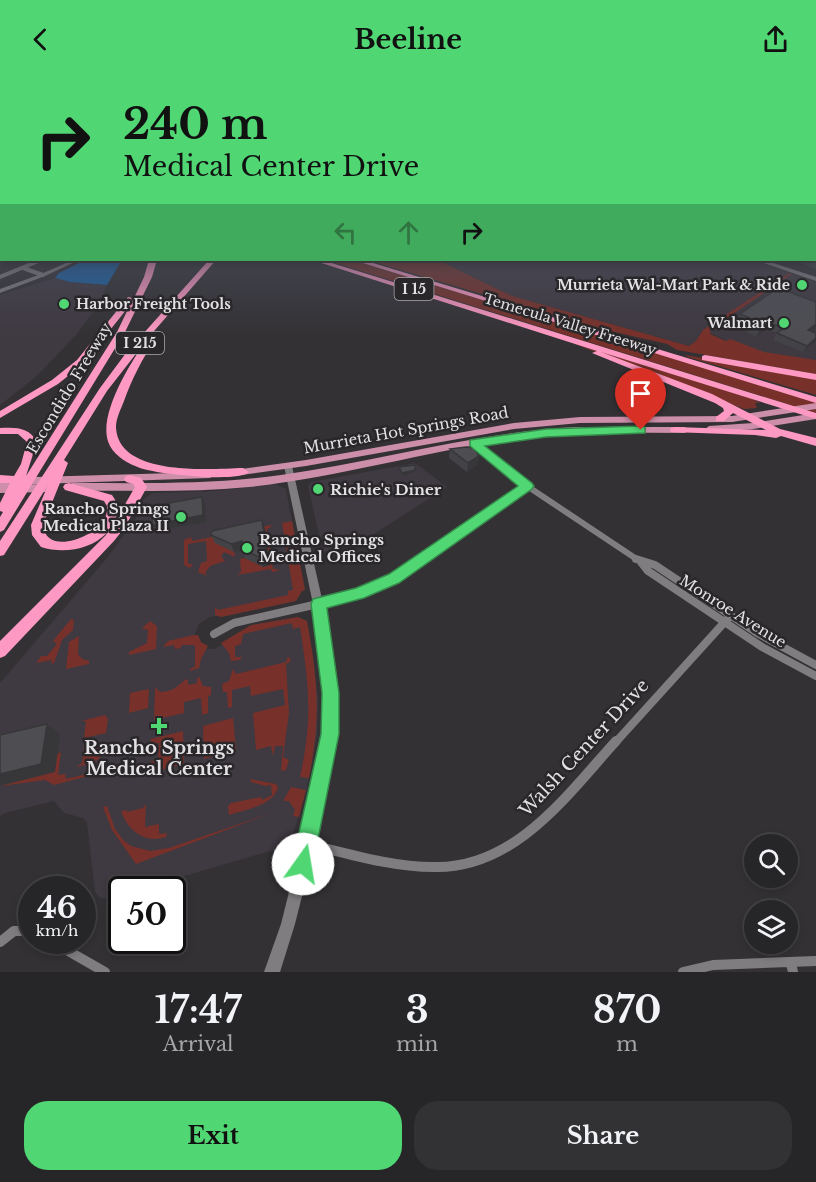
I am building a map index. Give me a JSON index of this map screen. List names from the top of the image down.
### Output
{
  "streets": {
    "highway": [
      "I 15",
      "Temecula Valley Freeway",
      "I 215",
      "Escondido Freeway"
    ],
    "main road": ["Murrieta Hot Springs Road", "Monroe Avenue"],
    "street": ["Walsh Center Drive"]
  },
  "crossings": [
    ["Temecula Valley Freeway", "Murrieta Hot Springs Road"],
    ["Murrieta Hot Springs Road", "Monroe Avenue"],
    ["Monroe Avenue", "Walsh Center Drive"]
  ],
  "places": {
    "other": [
      "Murrieta Wal-Mart Park & Ride",
      "Harbor Freight Tools",
      "Walmart",
      "Richie's Diner",
      "Rancho Springs Medical Plaza II",
      "Rancho Springs Medical Offices"
    ],
    "health": ["Rancho Springs Medical Center"]
  },
  "page": {
    "header": "Beeline",
    "turn": ["240 m", "Medical Center Drive"],
    "speed": "46 km/h",
    "limit": "50",
    "eta": [
      "17:47",
      "Arrival",
      "3",
      "min",
      "870",
      "m"
    ],
    "buttons": ["Exit", "Share"]
  }
}
